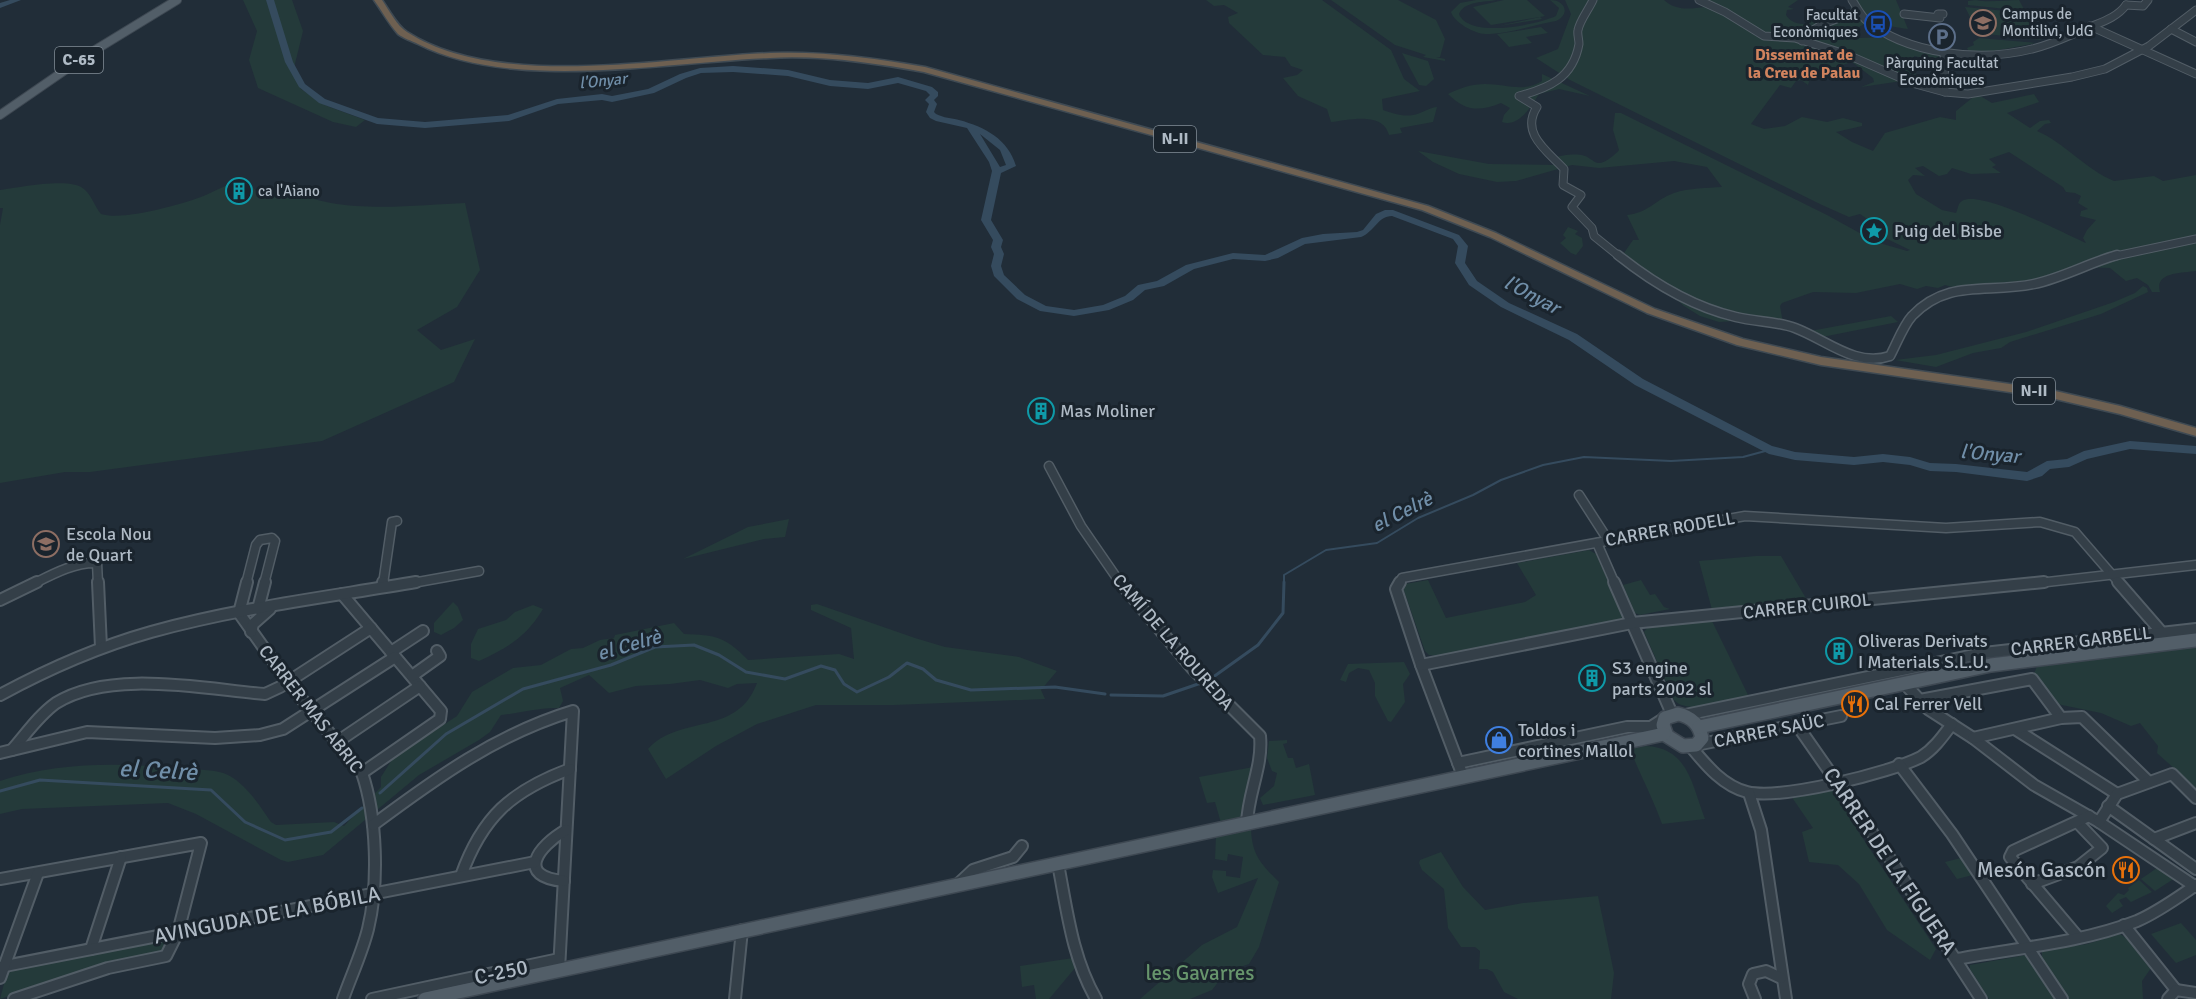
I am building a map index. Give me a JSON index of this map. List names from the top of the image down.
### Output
{
  "streets": {
    "highway": ["N-II"],
    "main road": ["C-65", "C-250"],
    "street": [
      "CARRER RODELL",
      "CARRER CUIROL",
      "CARRER GARBELL",
      "CAMÍ DE LA ROUREDA",
      "CARRER MAS ABRIC",
      "CARRER SAÜC",
      "CARRER DE LA FIGUERA",
      "AVINGUDA DE LA BÓBILA"
    ]
  },
  "crossings": [
    ["CARRER RODELL", "CARRER CUIROL"],
    ["CARRER RODELL", "CARRER GARBELL"],
    ["CARRER RODELL", "C-250"],
    ["CAMÍ DE LA ROUREDA", "C-250"],
    ["CARRER MAS ABRIC", "AVINGUDA DE LA BÓBILA"],
    ["CARRER SAÜC", "CARRER DE LA FIGUERA"]
  ],
  "districts": ["Disseminat de la Creu de Palau"],
  "water": ["l'Onyar", "el Celrè"],
  "parks": ["les Gavarres"],
  "places": {
    "school or university": ["Campus de Montilivi, UdG", "Escola Nou de Quart"],
    "bus stop": ["Facultat Econòmiques"],
    "parking": ["Pàrquing Facultat Econòmiques"],
    "building": [
      "ca l'Aiano",
      "Mas Moliner",
      "Oliveras Derivats I Materials S.L.U.",
      "S3 engine parts 2002 sl"
    ],
    "place": ["Puig del Bisbe"],
    "restaurant": ["Cal Ferrer Vell", "Mesón Gascón"],
    "shop": ["Toldos i cortines Mallol"]
  }
}
